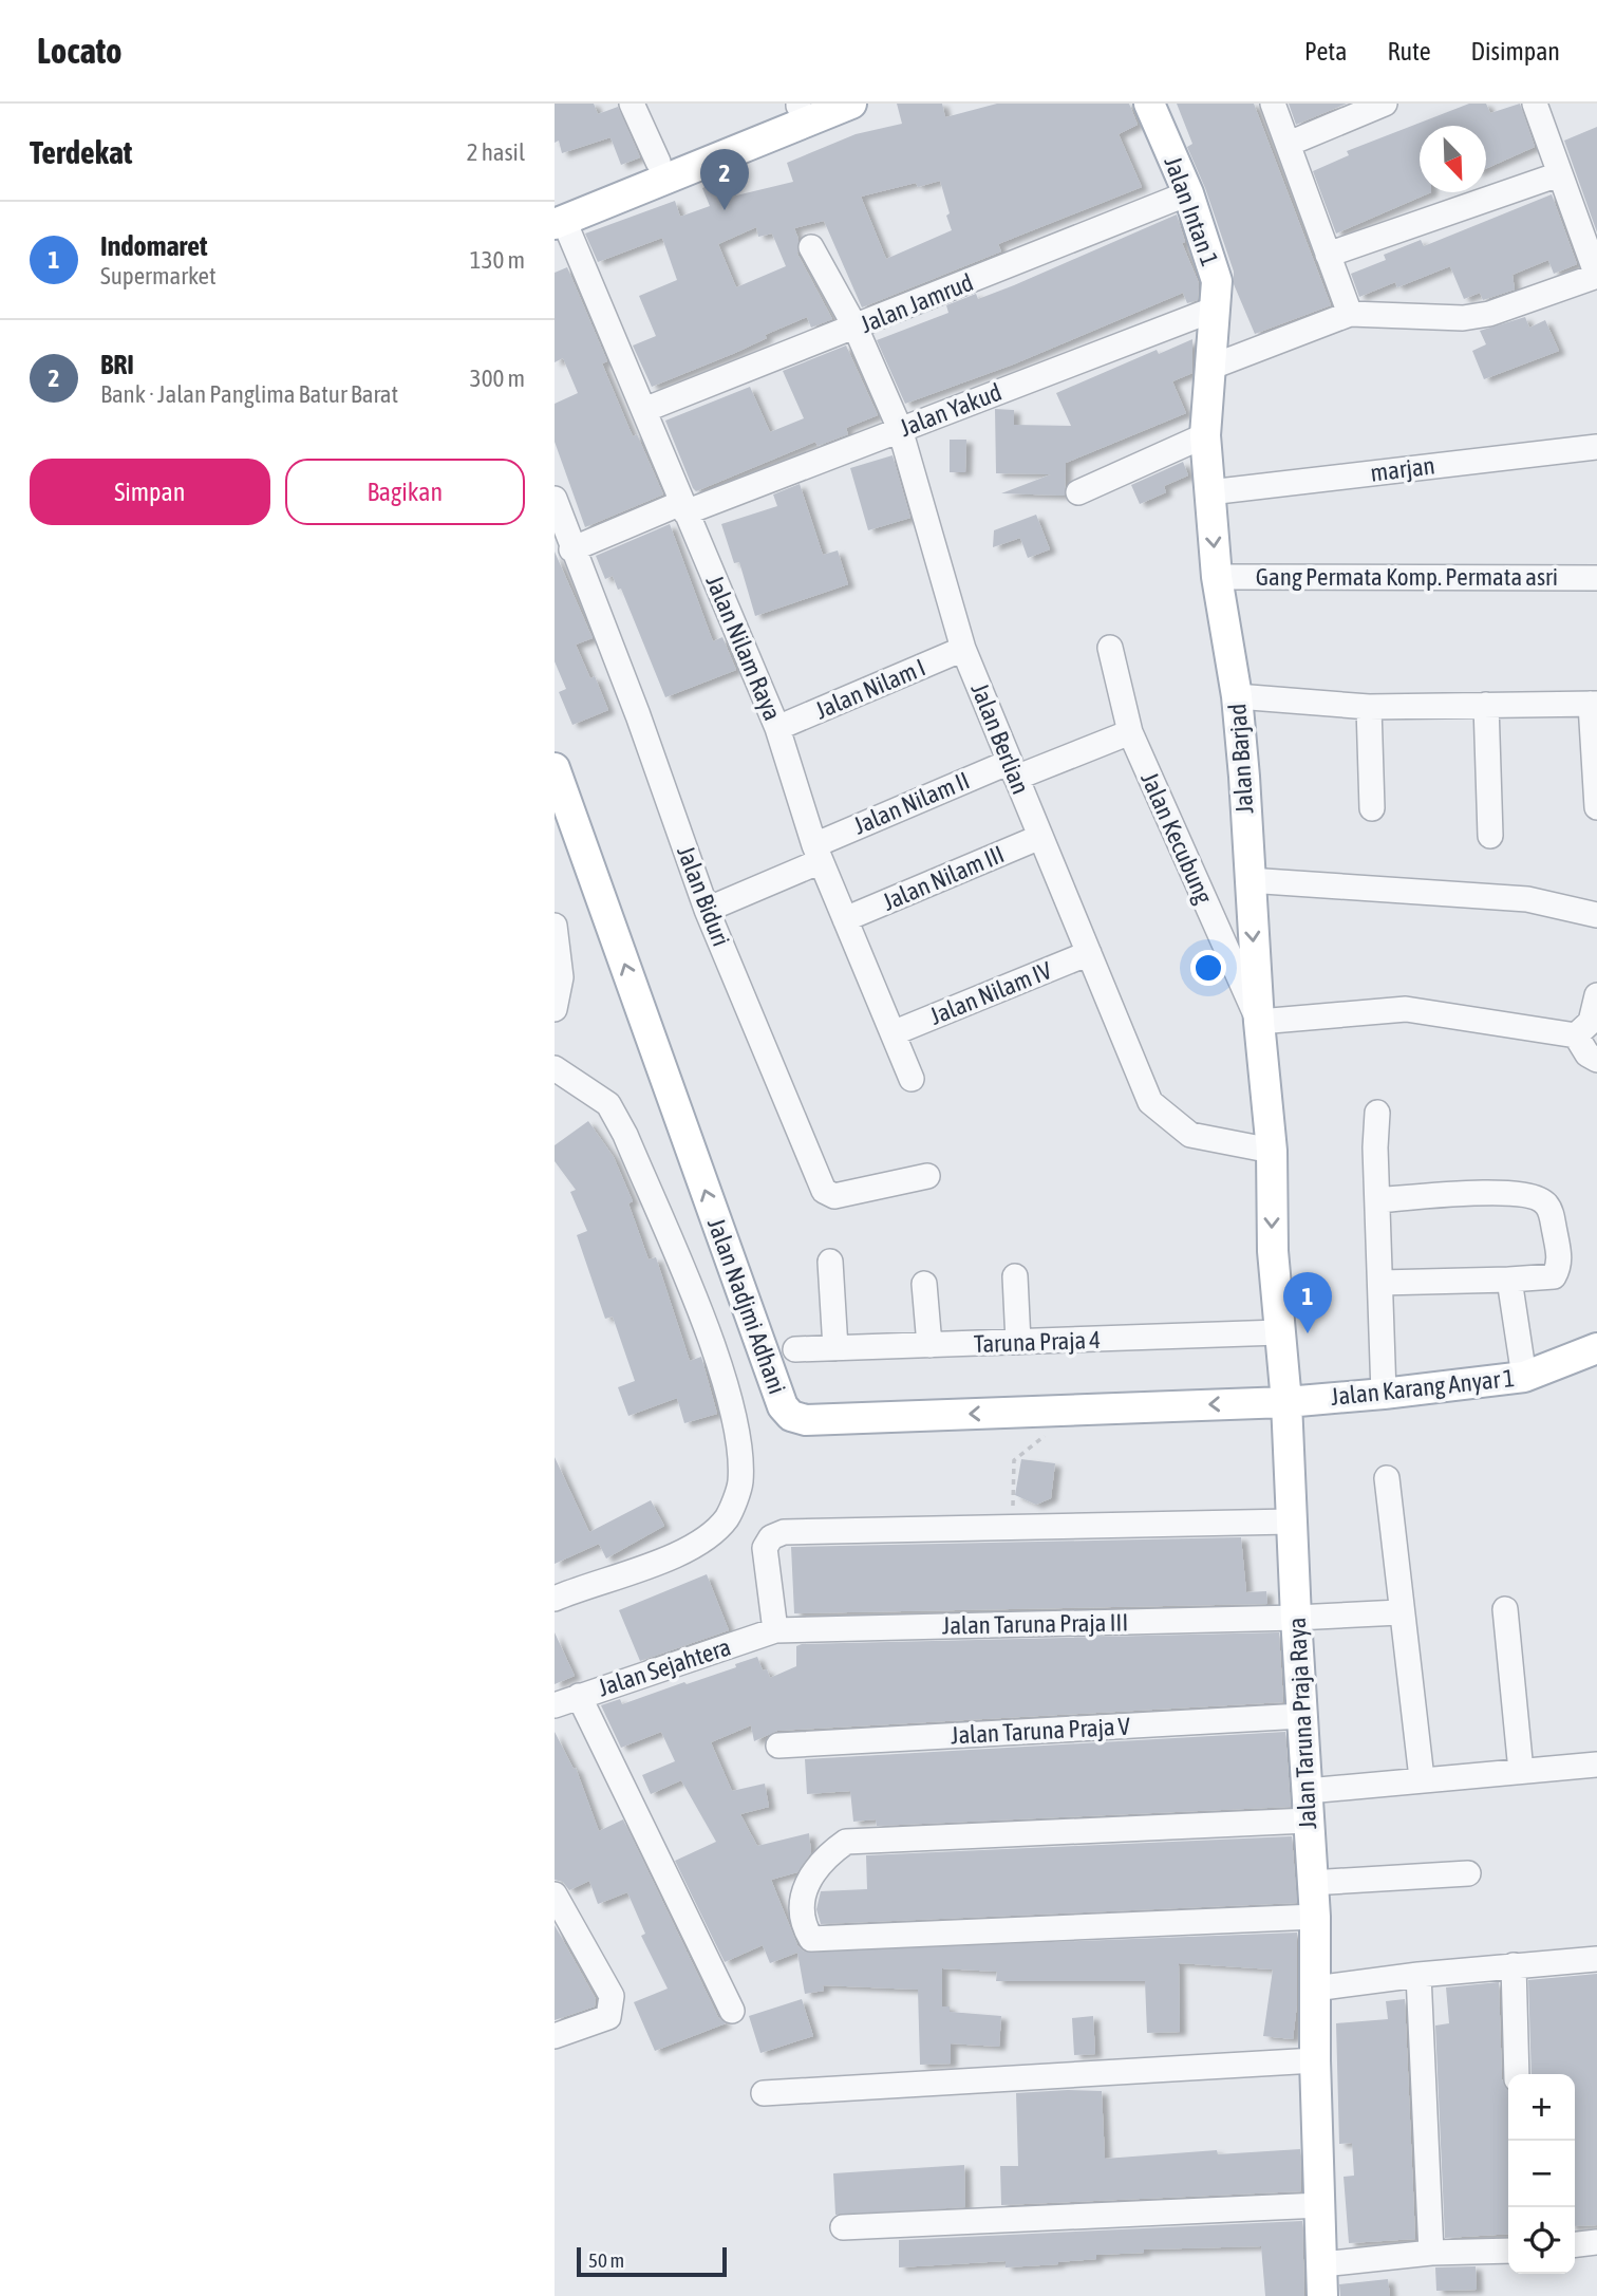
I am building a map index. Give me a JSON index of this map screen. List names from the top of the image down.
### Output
{
  "streets": {
    "main road": [
      "Jalan Intan 1",
      "Jalan Barjad",
      "Jalan Nadjmi Adhani",
      "Jalan Karang Anyar 1",
      "Jalan Taruna Praja Raya"
    ],
    "street": [
      "Jalan Jamrud",
      "Jalan Yakud",
      "marjan",
      "Gang Permata Komp. Permata asri",
      "Jalan Nilam Raya",
      "Jalan Nilam I",
      "Jalan Berlian",
      "Jalan Nilam II",
      "Jalan Kecubung",
      "Jalan Nilam III",
      "Jalan Biduri",
      "Jalan Nilam IV",
      "Taruna Praja 4",
      "Jalan Taruna Praja III",
      "Jalan Sejahtera",
      "Jalan Taruna Praja V"
    ]
  },
  "crossings": [
    ["Jalan Intan 1", "Jalan Jamrud"],
    ["Jalan Intan 1", "Jalan Yakud"],
    ["Jalan Intan 1", "Jalan Barjad"],
    ["Jalan Jamrud", "Jalan Nilam Raya"],
    ["Jalan Jamrud", "Jalan Berlian"],
    ["Jalan Yakud", "Jalan Nilam Raya"],
    ["Jalan Yakud", "Jalan Berlian"],
    ["Jalan Yakud", "Jalan Biduri"],
    ["marjan", "Jalan Barjad"],
    ["Gang Permata Komp. Permata asri", "Jalan Barjad"],
    ["Jalan Nilam Raya", "Jalan Nilam I"],
    ["Jalan Nilam Raya", "Jalan Nilam II"],
    ["Jalan Nilam Raya", "Jalan Nilam III"],
    ["Jalan Nilam Raya", "Jalan Nilam IV"],
    ["Jalan Nilam I", "Jalan Berlian"],
    ["Jalan Berlian", "Jalan Barjad"],
    ["Jalan Berlian", "Jalan Nilam II"],
    ["Jalan Berlian", "Jalan Nilam III"],
    ["Jalan Berlian", "Jalan Nilam IV"],
    ["Jalan Berlian", "Jalan Taruna Praja Raya"],
    ["Jalan Barjad", "Jalan Kecubung"],
    ["Jalan Barjad", "Jalan Taruna Praja Raya"],
    ["Jalan Nilam II", "Jalan Kecubung"],
    ["Jalan Nilam II", "Jalan Biduri"],
    ["Jalan Nadjmi Adhani", "Jalan Karang Anyar 1"],
    ["Jalan Nadjmi Adhani", "Jalan Taruna Praja Raya"],
    ["Taruna Praja 4", "Jalan Taruna Praja Raya"],
    ["Jalan Karang Anyar 1", "Jalan Taruna Praja Raya"],
    ["Jalan Taruna Praja III", "Jalan Sejahtera"],
    ["Jalan Taruna Praja III", "Jalan Taruna Praja Raya"],
    ["Jalan Taruna Praja Raya", "Jalan Taruna Praja V"]
  ],
  "one_way": ["Jalan Nadjmi Adhani"],
  "scale_bar": "50 m",
  "north": "bottom right",
  "page": {
    "header": "Locato",
    "nav": ["Peta", "Rute", "Disimpan"],
    "heading": ["Terdekat", "2 hasil"],
    "pins": ["2", "1"],
    "list": [
      {
        "mark": "1",
        "name": "Indomaret",
        "note": "Supermarket",
        "value": "130 m"
      },
      {
        "mark": "2",
        "name": "BRI",
        "note": "Bank · Jalan Panglima Batur Barat",
        "value": "300 m"
      }
    ],
    "buttons": ["Simpan", "Bagikan"],
    "map_buttons": ["+", "−"],
    "scale": "50 m"
  }
}
